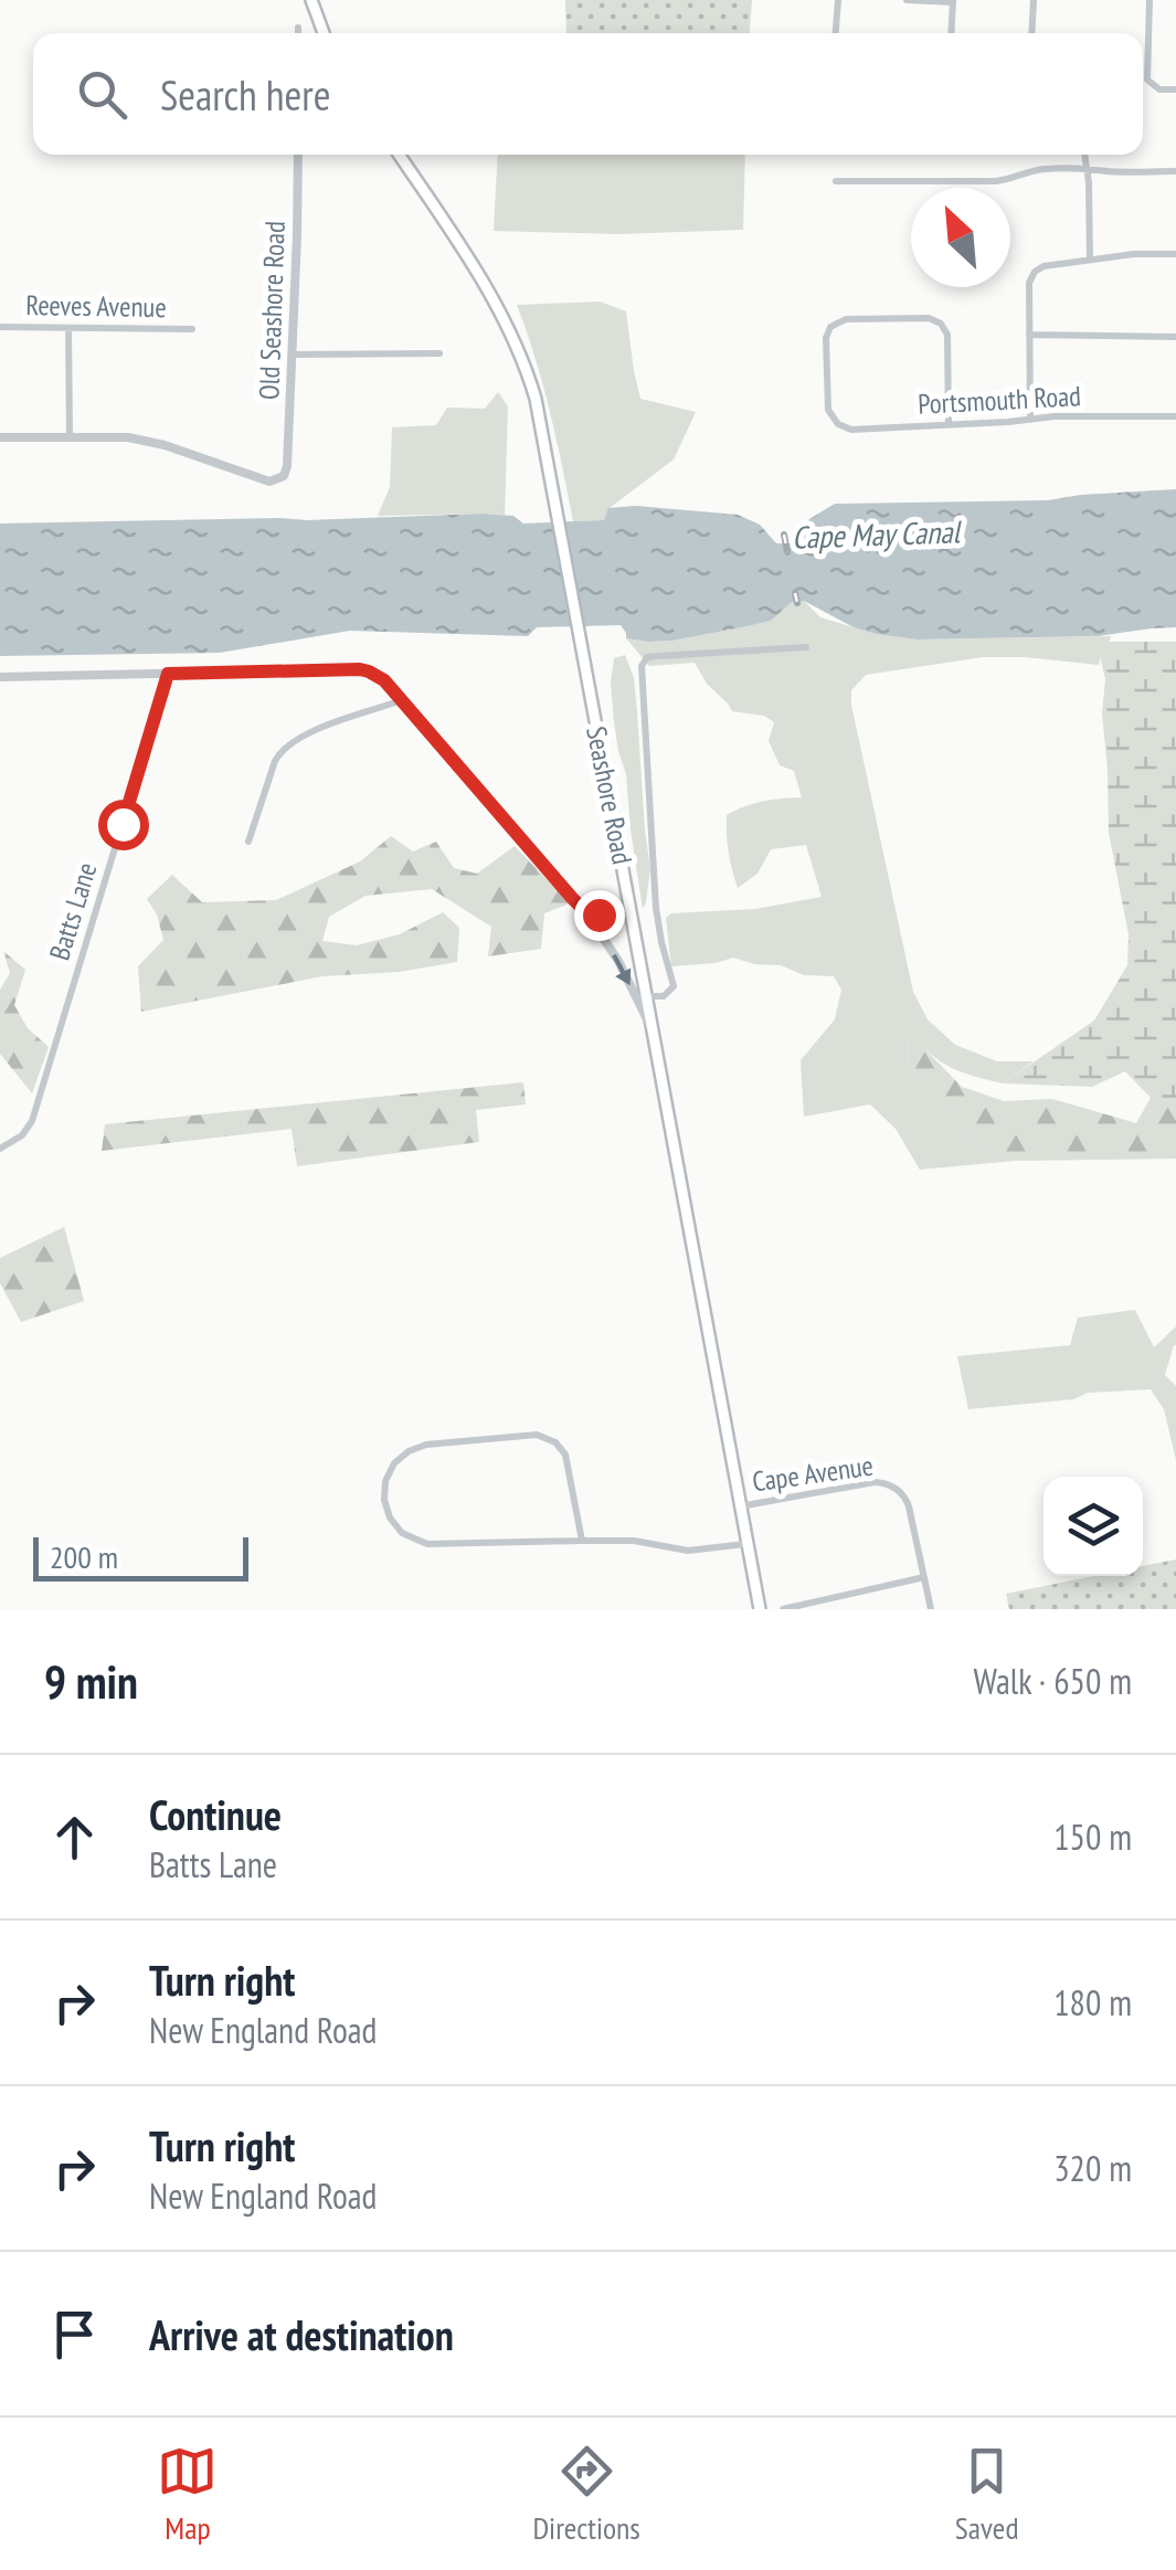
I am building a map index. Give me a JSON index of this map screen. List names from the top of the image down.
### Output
{
  "streets": {
    "main road": ["Seashore Road"],
    "street": [
      "Reeves Avenue",
      "Old Seashore Road",
      "Portsmouth Road",
      "Batts Lane",
      "Cape Avenue"
    ]
  },
  "crossings": [
    ["Seashore Road", "Cape Avenue"]
  ],
  "water": ["Cape May Canal"],
  "scale_bar": "200 m",
  "north": "top left",
  "page": {
    "search": "Search here",
    "scale": "200 m",
    "heading": ["9 min", "Walk · 650 m"],
    "list": [
      ["Continue", "Batts Lane", "150 m"],
      ["Turn right", "New England Road", "180 m"],
      ["Turn right", "New England Road", "320 m"],
      "Arrive at destination"
    ],
    "nav": ["Map", "Directions", "Saved"]
  }
}
